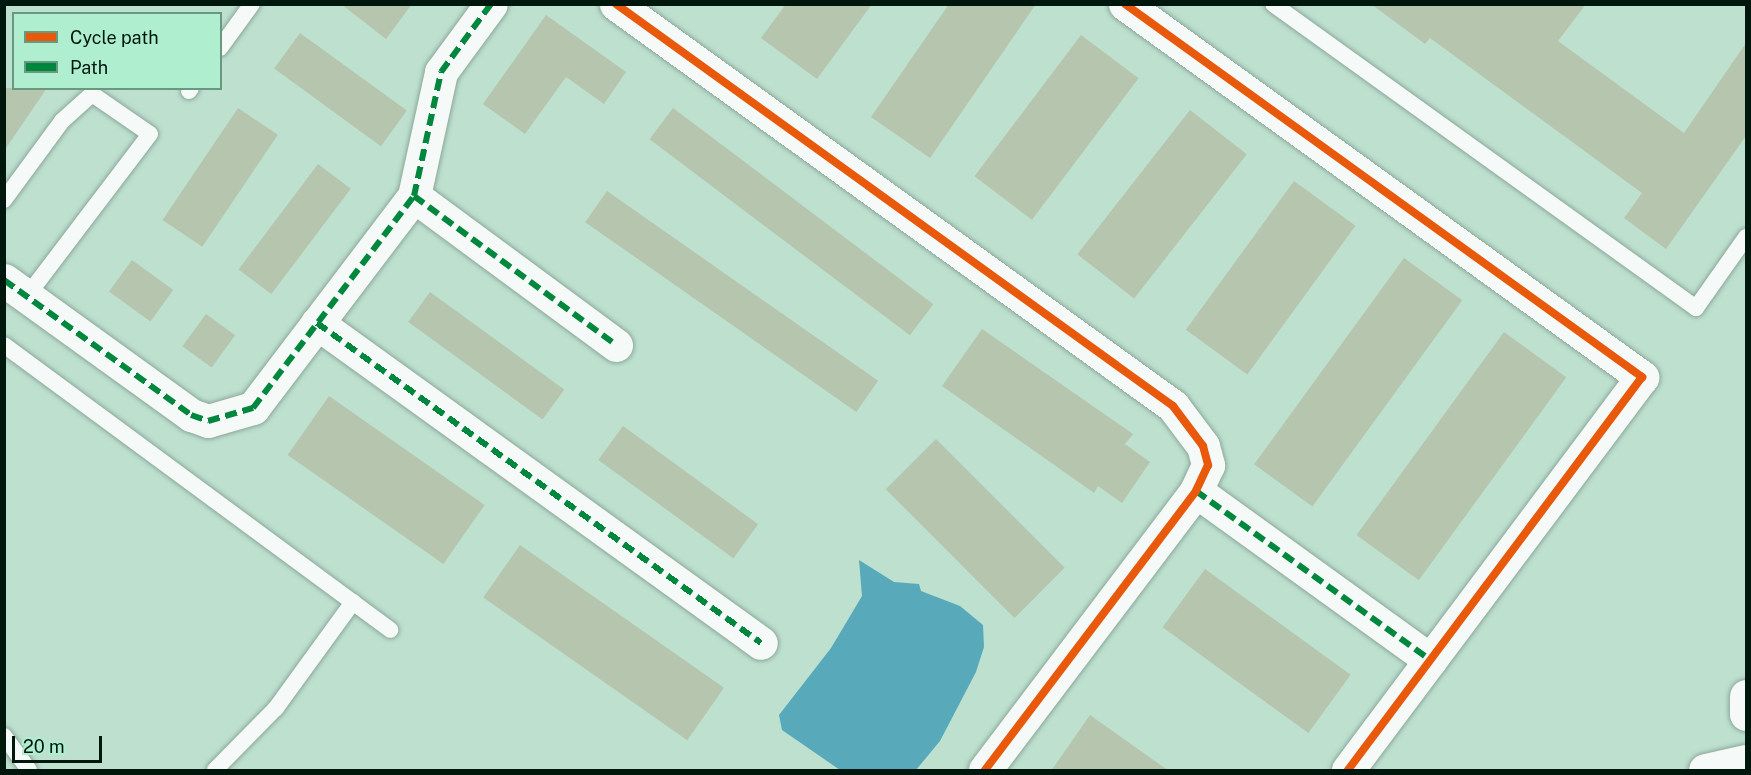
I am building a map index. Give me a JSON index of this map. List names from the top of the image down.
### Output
{
  "legend": ["Cycle path", "Path"],
  "scale_bar": "20 m"
}
